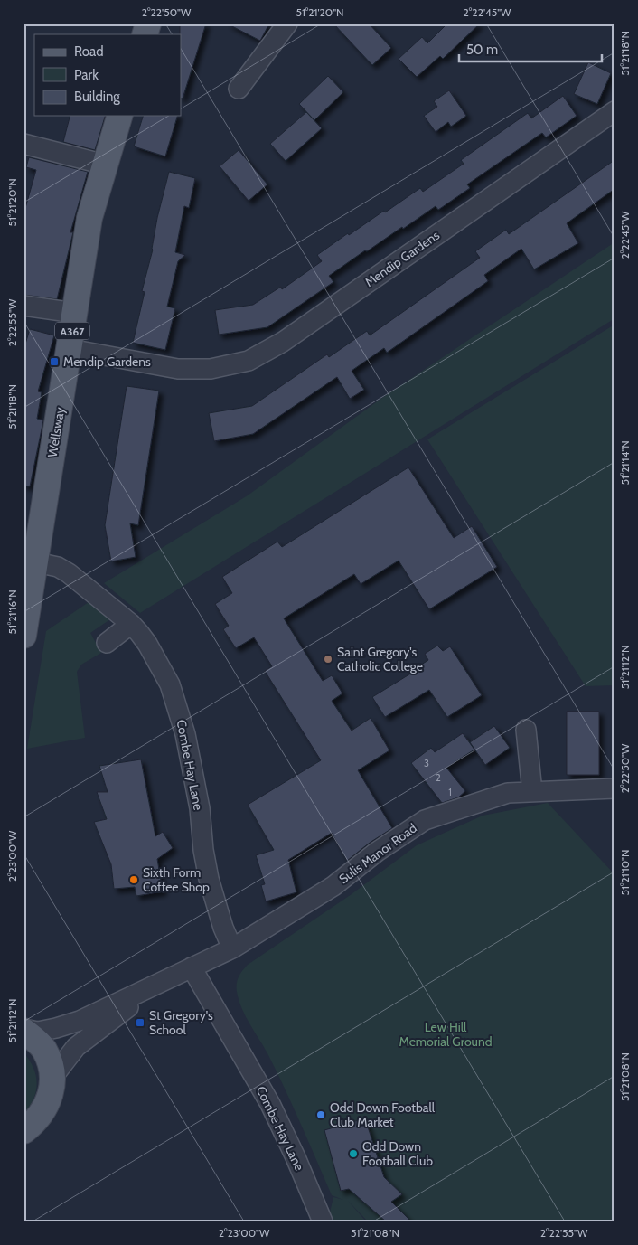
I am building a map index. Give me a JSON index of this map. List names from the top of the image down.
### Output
{
  "streets": {
    "main road": ["A367", "Wellsway"],
    "street": ["Mendip Gardens", "Combe Hay Lane", "Sulis Manor Road"]
  },
  "crossings": [
    ["Mendip Gardens", "Wellsway"],
    ["A367", "Wellsway"],
    ["A367", "Combe Hay Lane"],
    ["Wellsway", "Combe Hay Lane"],
    ["Combe Hay Lane", "Sulis Manor Road"]
  ],
  "parks": ["Lew Hill Memorial Ground"],
  "places": {
    "transit": ["Mendip Gardens", "St Gregory's School"],
    "other": [
      "Saint Gregory's Catholic College",
      "Sixth Form Coffee Shop",
      "Odd Down Football Club Market",
      "Odd Down Football Club"
    ]
  },
  "house_numbers": ["3", "2", "1"],
  "legend": ["Road", "Park", "Building"],
  "scale_bar": "50 m",
  "coordinates": [
    "2°22'50\"W",
    "51°21'20\"N",
    "2°22'45\"W",
    "51°21'18\"N",
    "2°22'55\"W",
    "51°21'14\"N",
    "51°21'16\"N",
    "51°21'12\"N",
    "2°23'00\"W",
    "51°21'10\"N",
    "51°21'08\"N"
  ]
}
